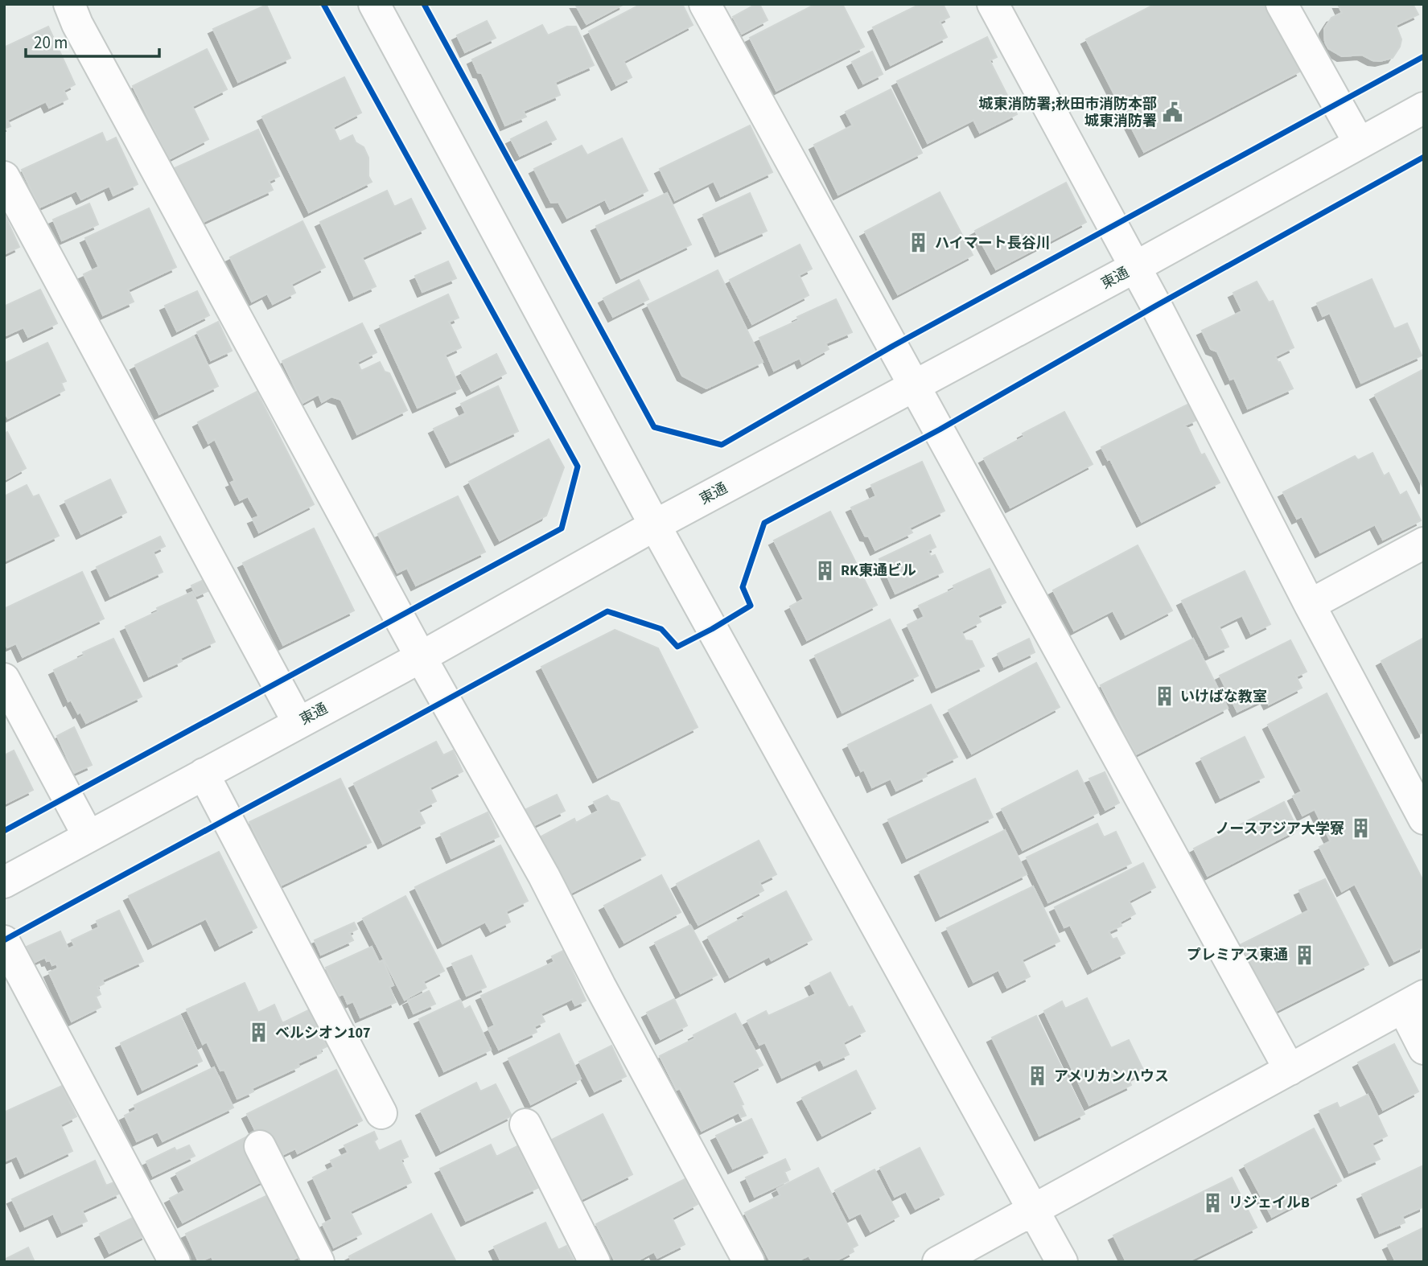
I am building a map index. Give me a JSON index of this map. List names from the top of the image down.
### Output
{
  "streets": {
    "street": ["東通"]
  },
  "places": {
    "public building": ["城東消防署;秋田市消防本部 城東消防署"],
    "building": [
      "ハイマート長谷川",
      "RK東通ビル",
      "いけばな教室",
      "ノースアジア大学寮",
      "プレミアス東通",
      "ベルシオン107",
      "アメリカンハウス",
      "リジェイルB"
    ]
  },
  "scale_bar": "20 m"
}
